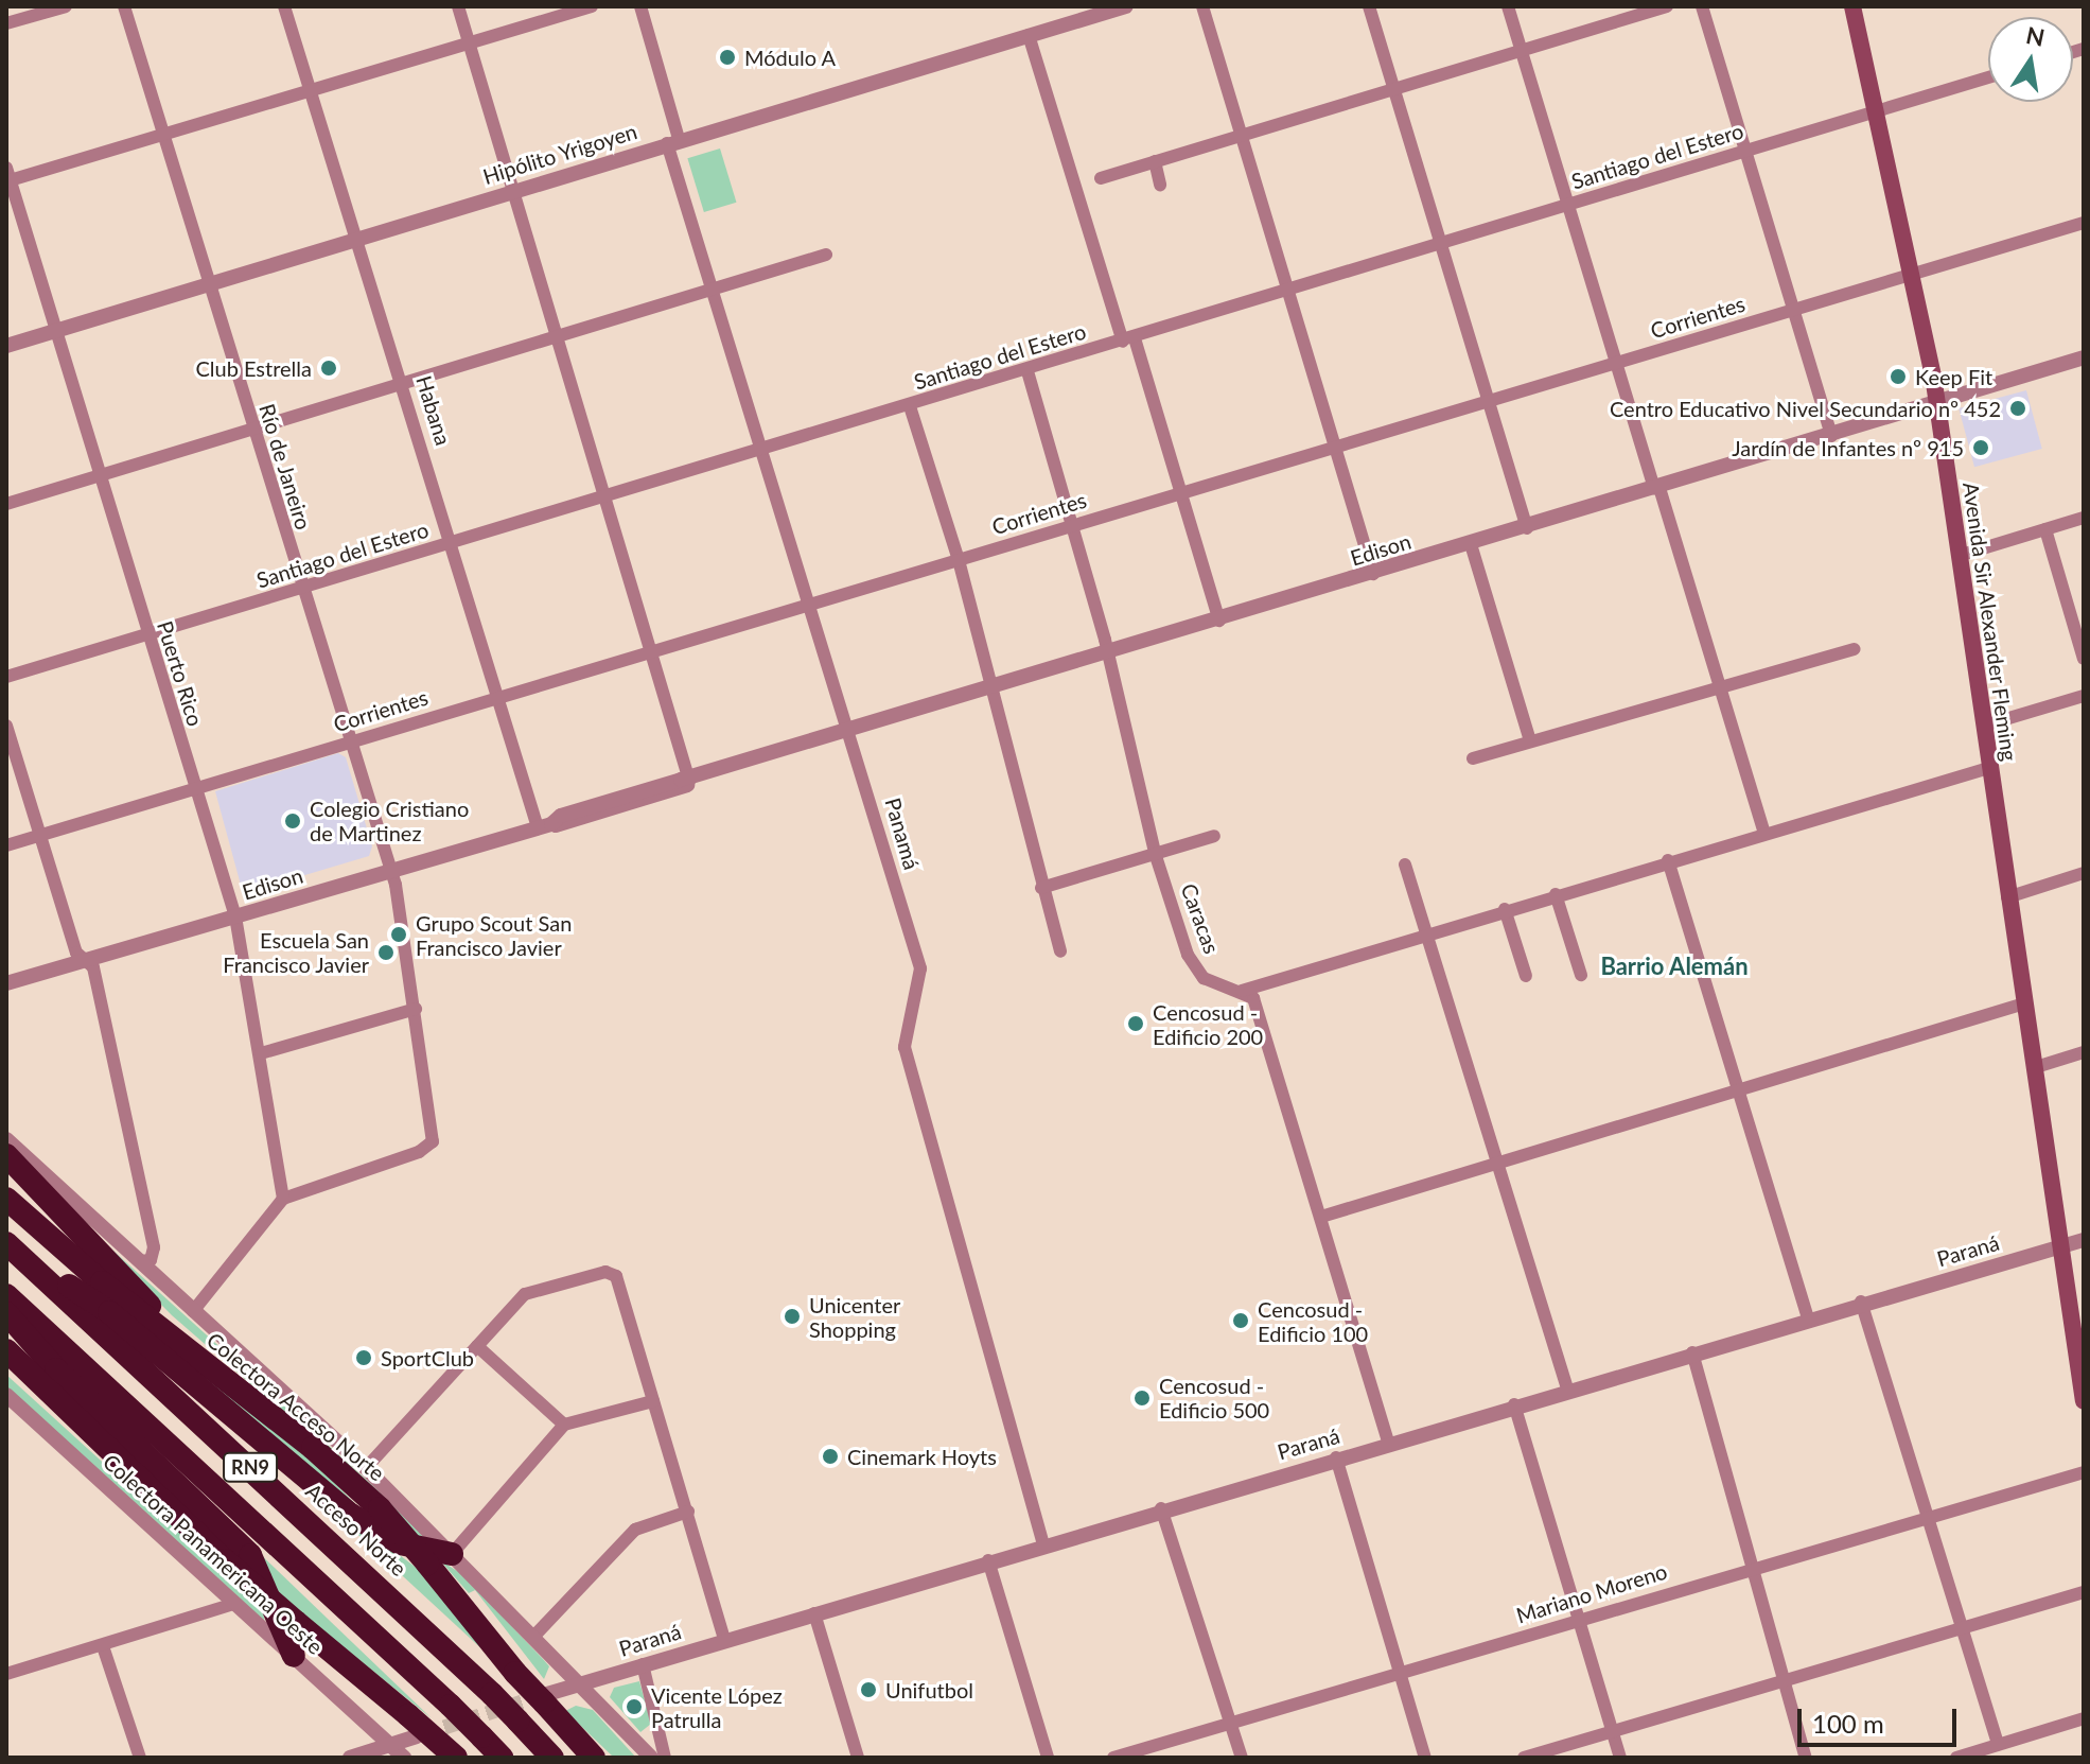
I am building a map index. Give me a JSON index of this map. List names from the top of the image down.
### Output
{
  "streets": {
    "highway": ["Colectora Acceso Norte", "RN9", "Acceso Norte"],
    "main road": ["Avenida Sir Alexander Fleming"],
    "street": [
      "Hipólito Yrigoyen",
      "Santiago del Estero",
      "Corrientes",
      "Habana",
      "Río de Janeiro",
      "Edison",
      "Puerto Rico",
      "Panamá",
      "Caracas",
      "Paraná",
      "Colectora Panamericana Oeste",
      "Mariano Moreno"
    ]
  },
  "crossings": [
    ["Hipólito Yrigoyen", "Habana"],
    ["Hipólito Yrigoyen", "Río de Janeiro"],
    ["Hipólito Yrigoyen", "Puerto Rico"],
    ["Hipólito Yrigoyen", "Panamá"],
    ["Santiago del Estero", "Habana"],
    ["Santiago del Estero", "Río de Janeiro"],
    ["Santiago del Estero", "Avenida Sir Alexander Fleming"],
    ["Santiago del Estero", "Puerto Rico"],
    ["Santiago del Estero", "Panamá"],
    ["Santiago del Estero", "Caracas"],
    ["Corrientes", "Habana"],
    ["Corrientes", "Río de Janeiro"],
    ["Corrientes", "Avenida Sir Alexander Fleming"],
    ["Corrientes", "Puerto Rico"],
    ["Corrientes", "Panamá"],
    ["Corrientes", "Caracas"],
    ["Habana", "Edison"],
    ["Río de Janeiro", "Edison"],
    ["Río de Janeiro", "Puerto Rico"],
    ["Edison", "Avenida Sir Alexander Fleming"],
    ["Edison", "Puerto Rico"],
    ["Edison", "Panamá"],
    ["Edison", "Caracas"],
    ["Avenida Sir Alexander Fleming", "Paraná"],
    ["Panamá", "Paraná"]
  ],
  "districts": ["Barrio Alemán"],
  "places": [
    "Módulo A",
    "Club Estrella",
    "Keep Fit",
    "Centro Educativo Nivel Secundario nº 452",
    "Jardín de Infantes nº 915",
    "Colegio Cristiano de Martinez",
    "Grupo Scout San Francisco Javier",
    "Escuela San Francisco Javier",
    "Cencosud - Edificio 200",
    "Unicenter Shopping",
    "Cencosud - Edificio 100",
    "SportClub",
    "Cencosud - Edificio 500",
    "Cinemark Hoyts",
    "Unifutbol",
    "Vicente López Patrulla"
  ],
  "scale_bar": "100 m",
  "north": "top"
}
